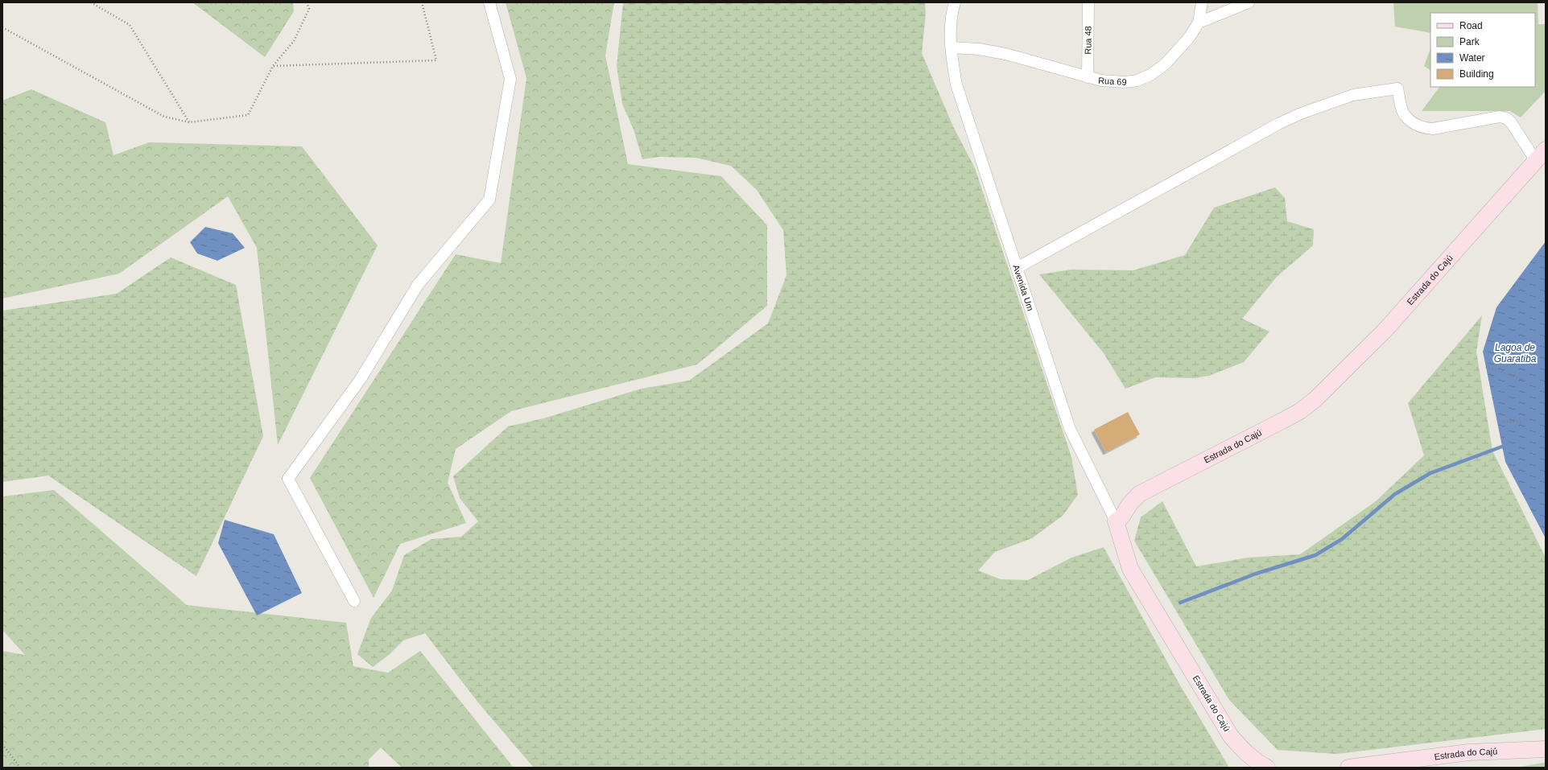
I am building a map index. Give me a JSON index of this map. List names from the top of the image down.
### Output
{
  "streets": {
    "main road": ["Estrada do Cajú"],
    "street": ["Rua 48", "Rua 69", "Avenida Um"]
  },
  "crossings": [
    ["Rua 48", "Rua 69"],
    ["Rua 69", "Avenida Um"],
    ["Estrada do Cajú", "Avenida Um"]
  ],
  "water": ["Lagoa de Guaratiba"],
  "legend": [
    "Road",
    "Park",
    "Water",
    "Building"
  ]
}
